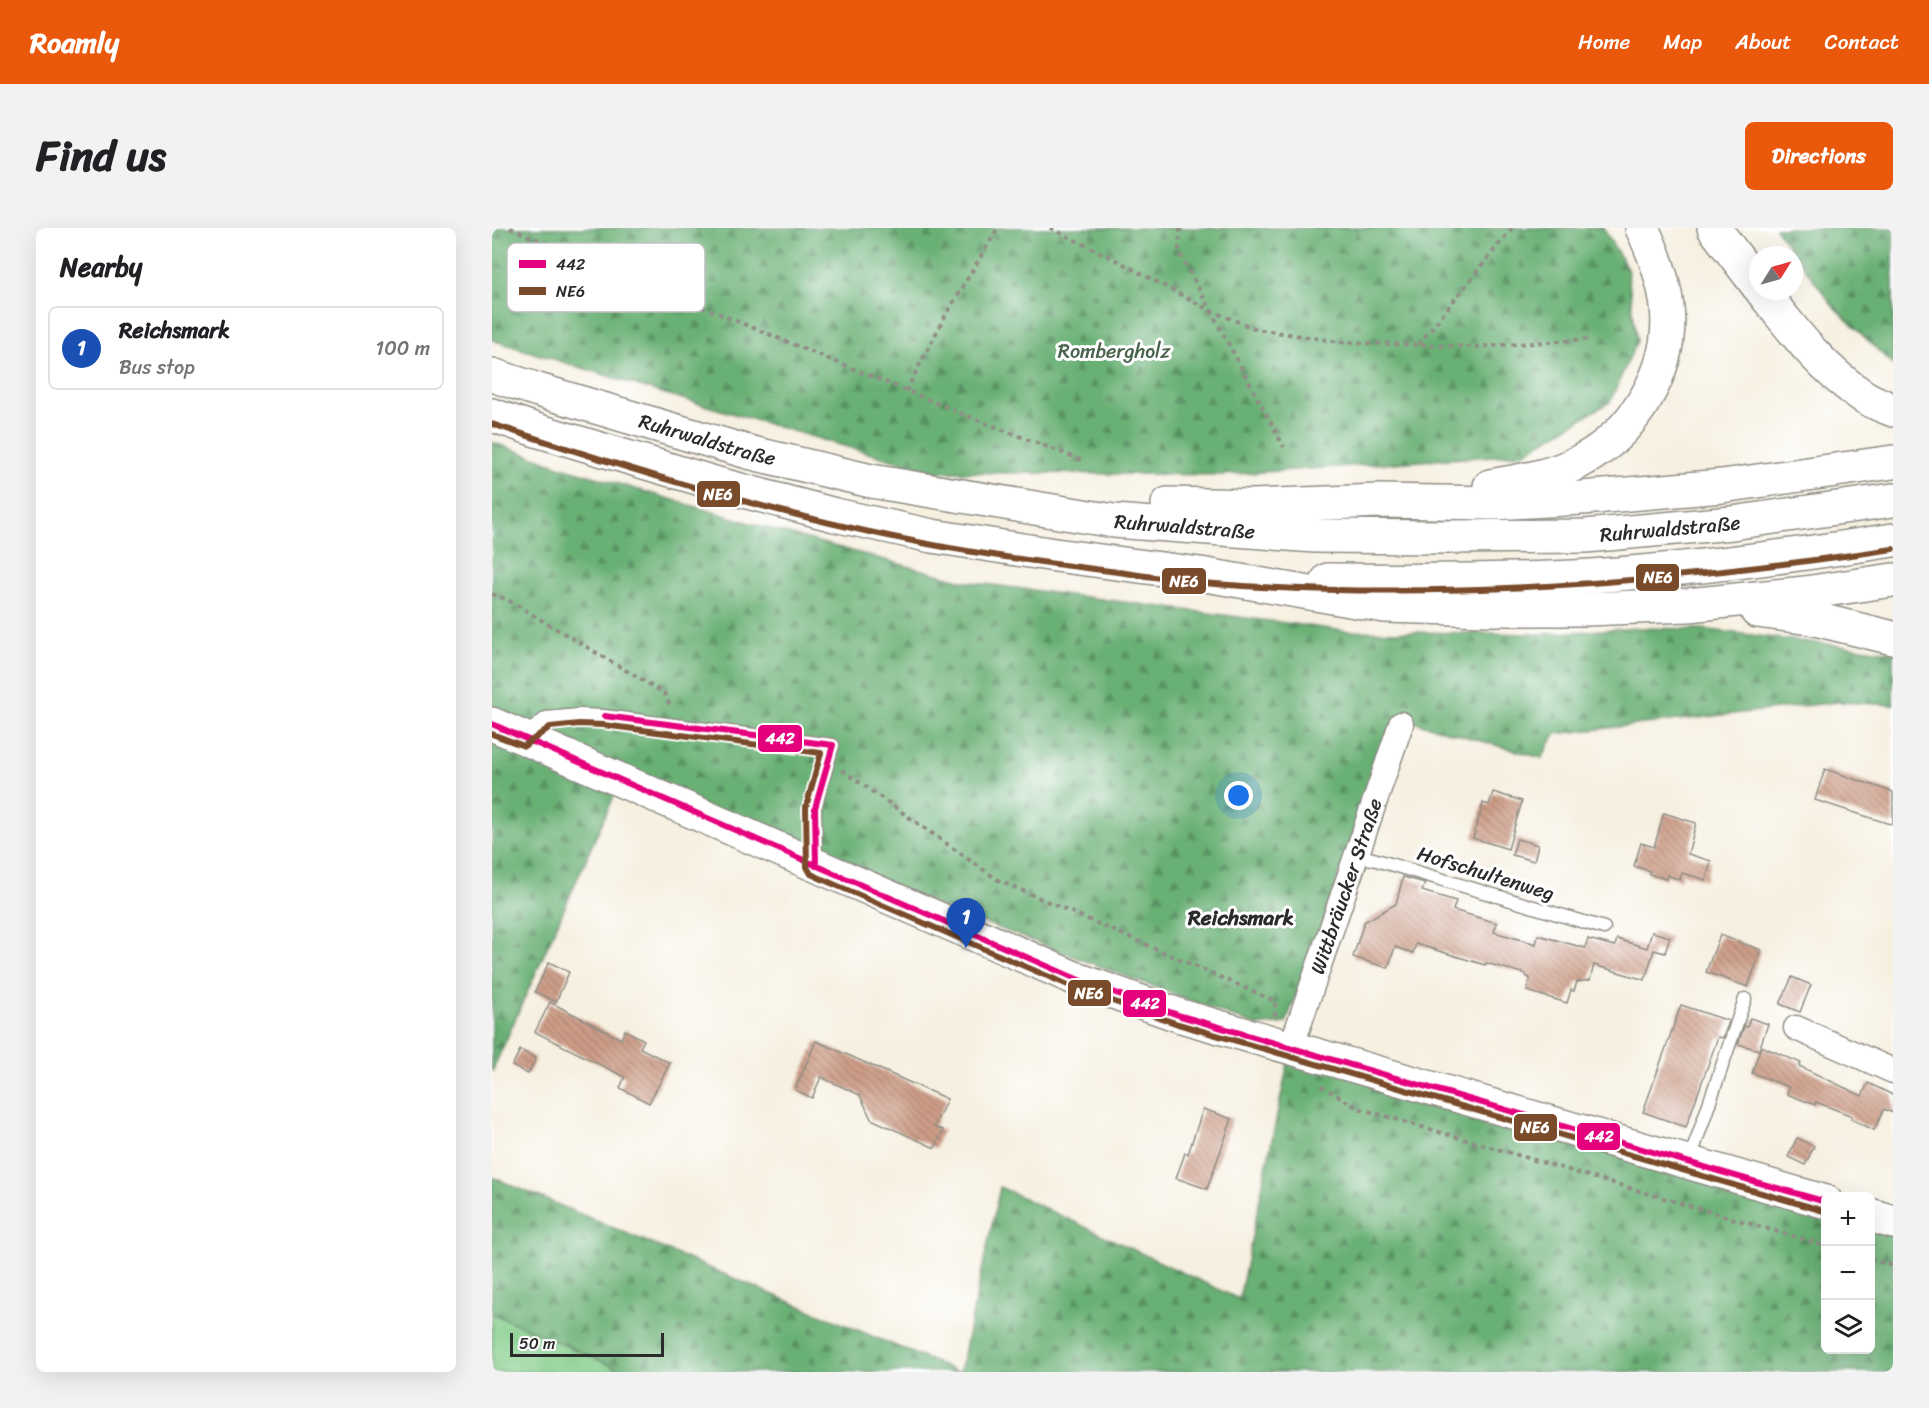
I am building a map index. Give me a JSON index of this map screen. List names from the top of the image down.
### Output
{
  "streets": {
    "main road": ["Ruhrwaldstraße"],
    "street": ["Wittbräucker Straße"],
    "lane": ["Hofschultenweg"]
  },
  "crossings": [
    ["Hofschultenweg", "Wittbräucker Straße"]
  ],
  "districts": ["Reichsmark"],
  "parks": ["Rombergholz"],
  "lines": ["transit line NE6", "transit line 442"],
  "legend": ["442", "NE6"],
  "scale_bar": "50 m",
  "north": "top right",
  "page": {
    "header": "Roamly",
    "nav": [
      "Home",
      "Map",
      "About",
      "Contact"
    ],
    "title": "Find us",
    "buttons": "Directions",
    "heading": "Nearby",
    "list": [
      {
        "mark": "1",
        "name": "Reichsmark",
        "note": "Bus stop",
        "value": "100 m"
      }
    ],
    "pins": "1",
    "map_buttons": ["+", "−"],
    "scale": "50 m"
  }
}
